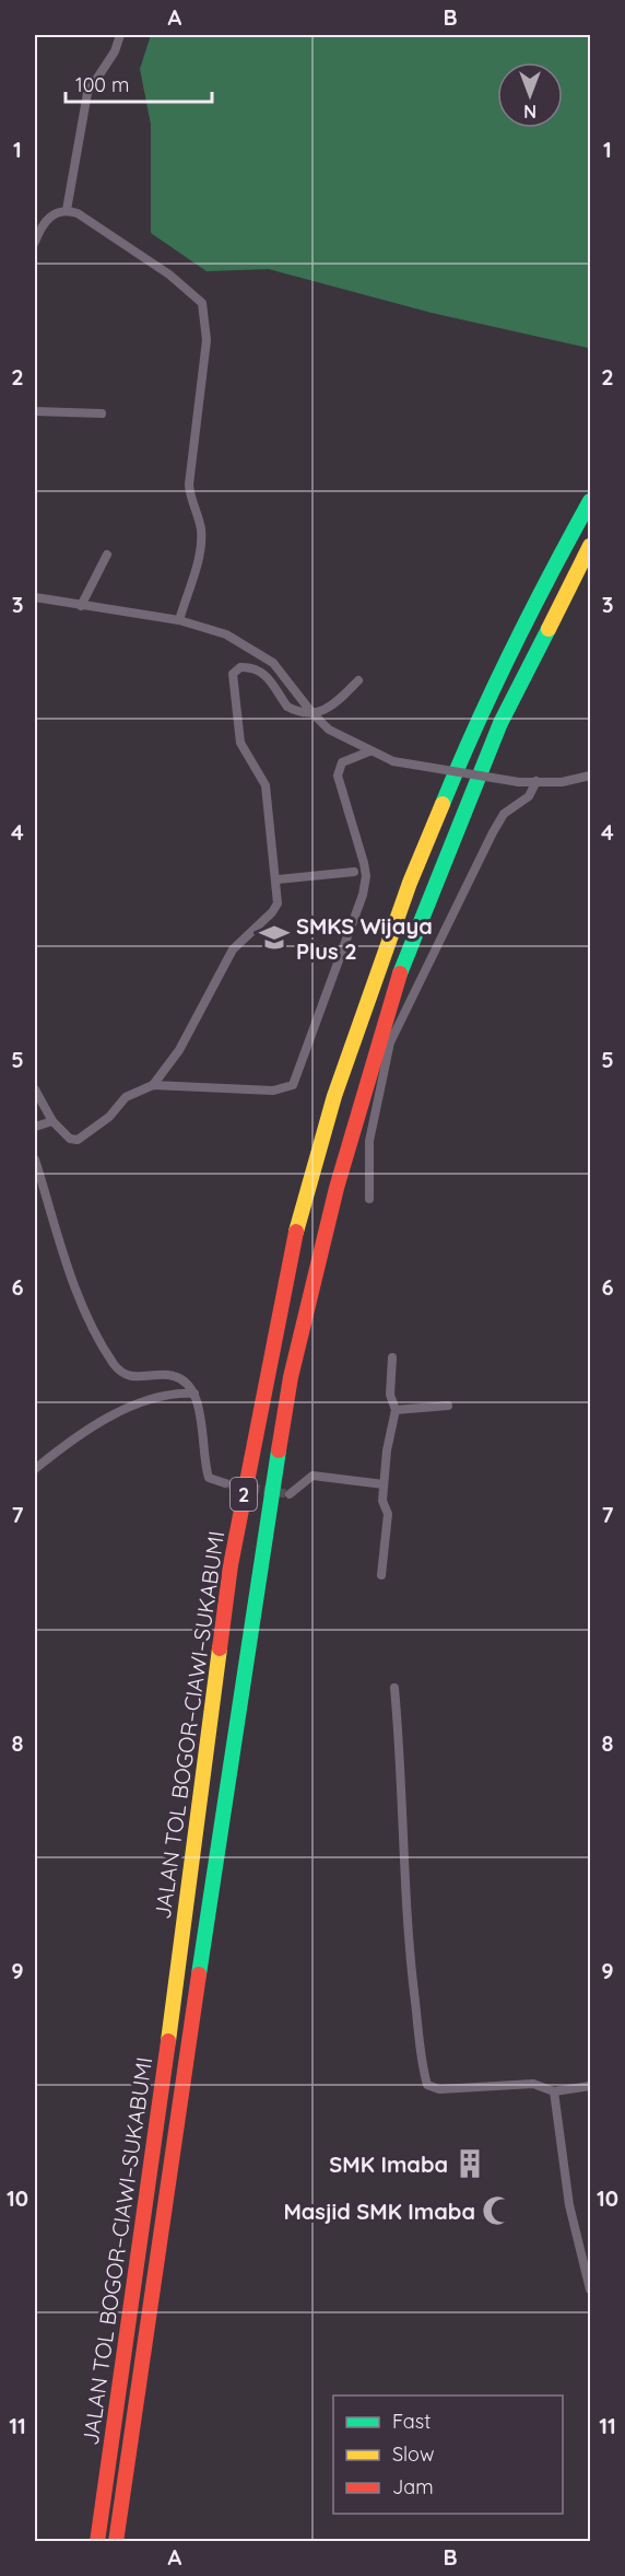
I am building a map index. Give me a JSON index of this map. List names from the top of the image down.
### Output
{
  "streets": {
    "highway": ["2", "JALAN TOL BOGOR–CIAWI–SUKABUMI"]
  },
  "places": {
    "school or university": ["SMKS Wijaya Plus 2"],
    "building": ["SMK Imaba"],
    "mosque": ["Masjid SMK Imaba"]
  },
  "legend": ["Fast", "Slow", "Jam"],
  "scale_bar": "100 m",
  "north": "bottom",
  "grid": {
    "columns": ["A", "B"],
    "rows": [
      "1",
      "2",
      "3",
      "4",
      "5",
      "6",
      "7",
      "8",
      "9",
      "10",
      "11"
    ]
  }
}
